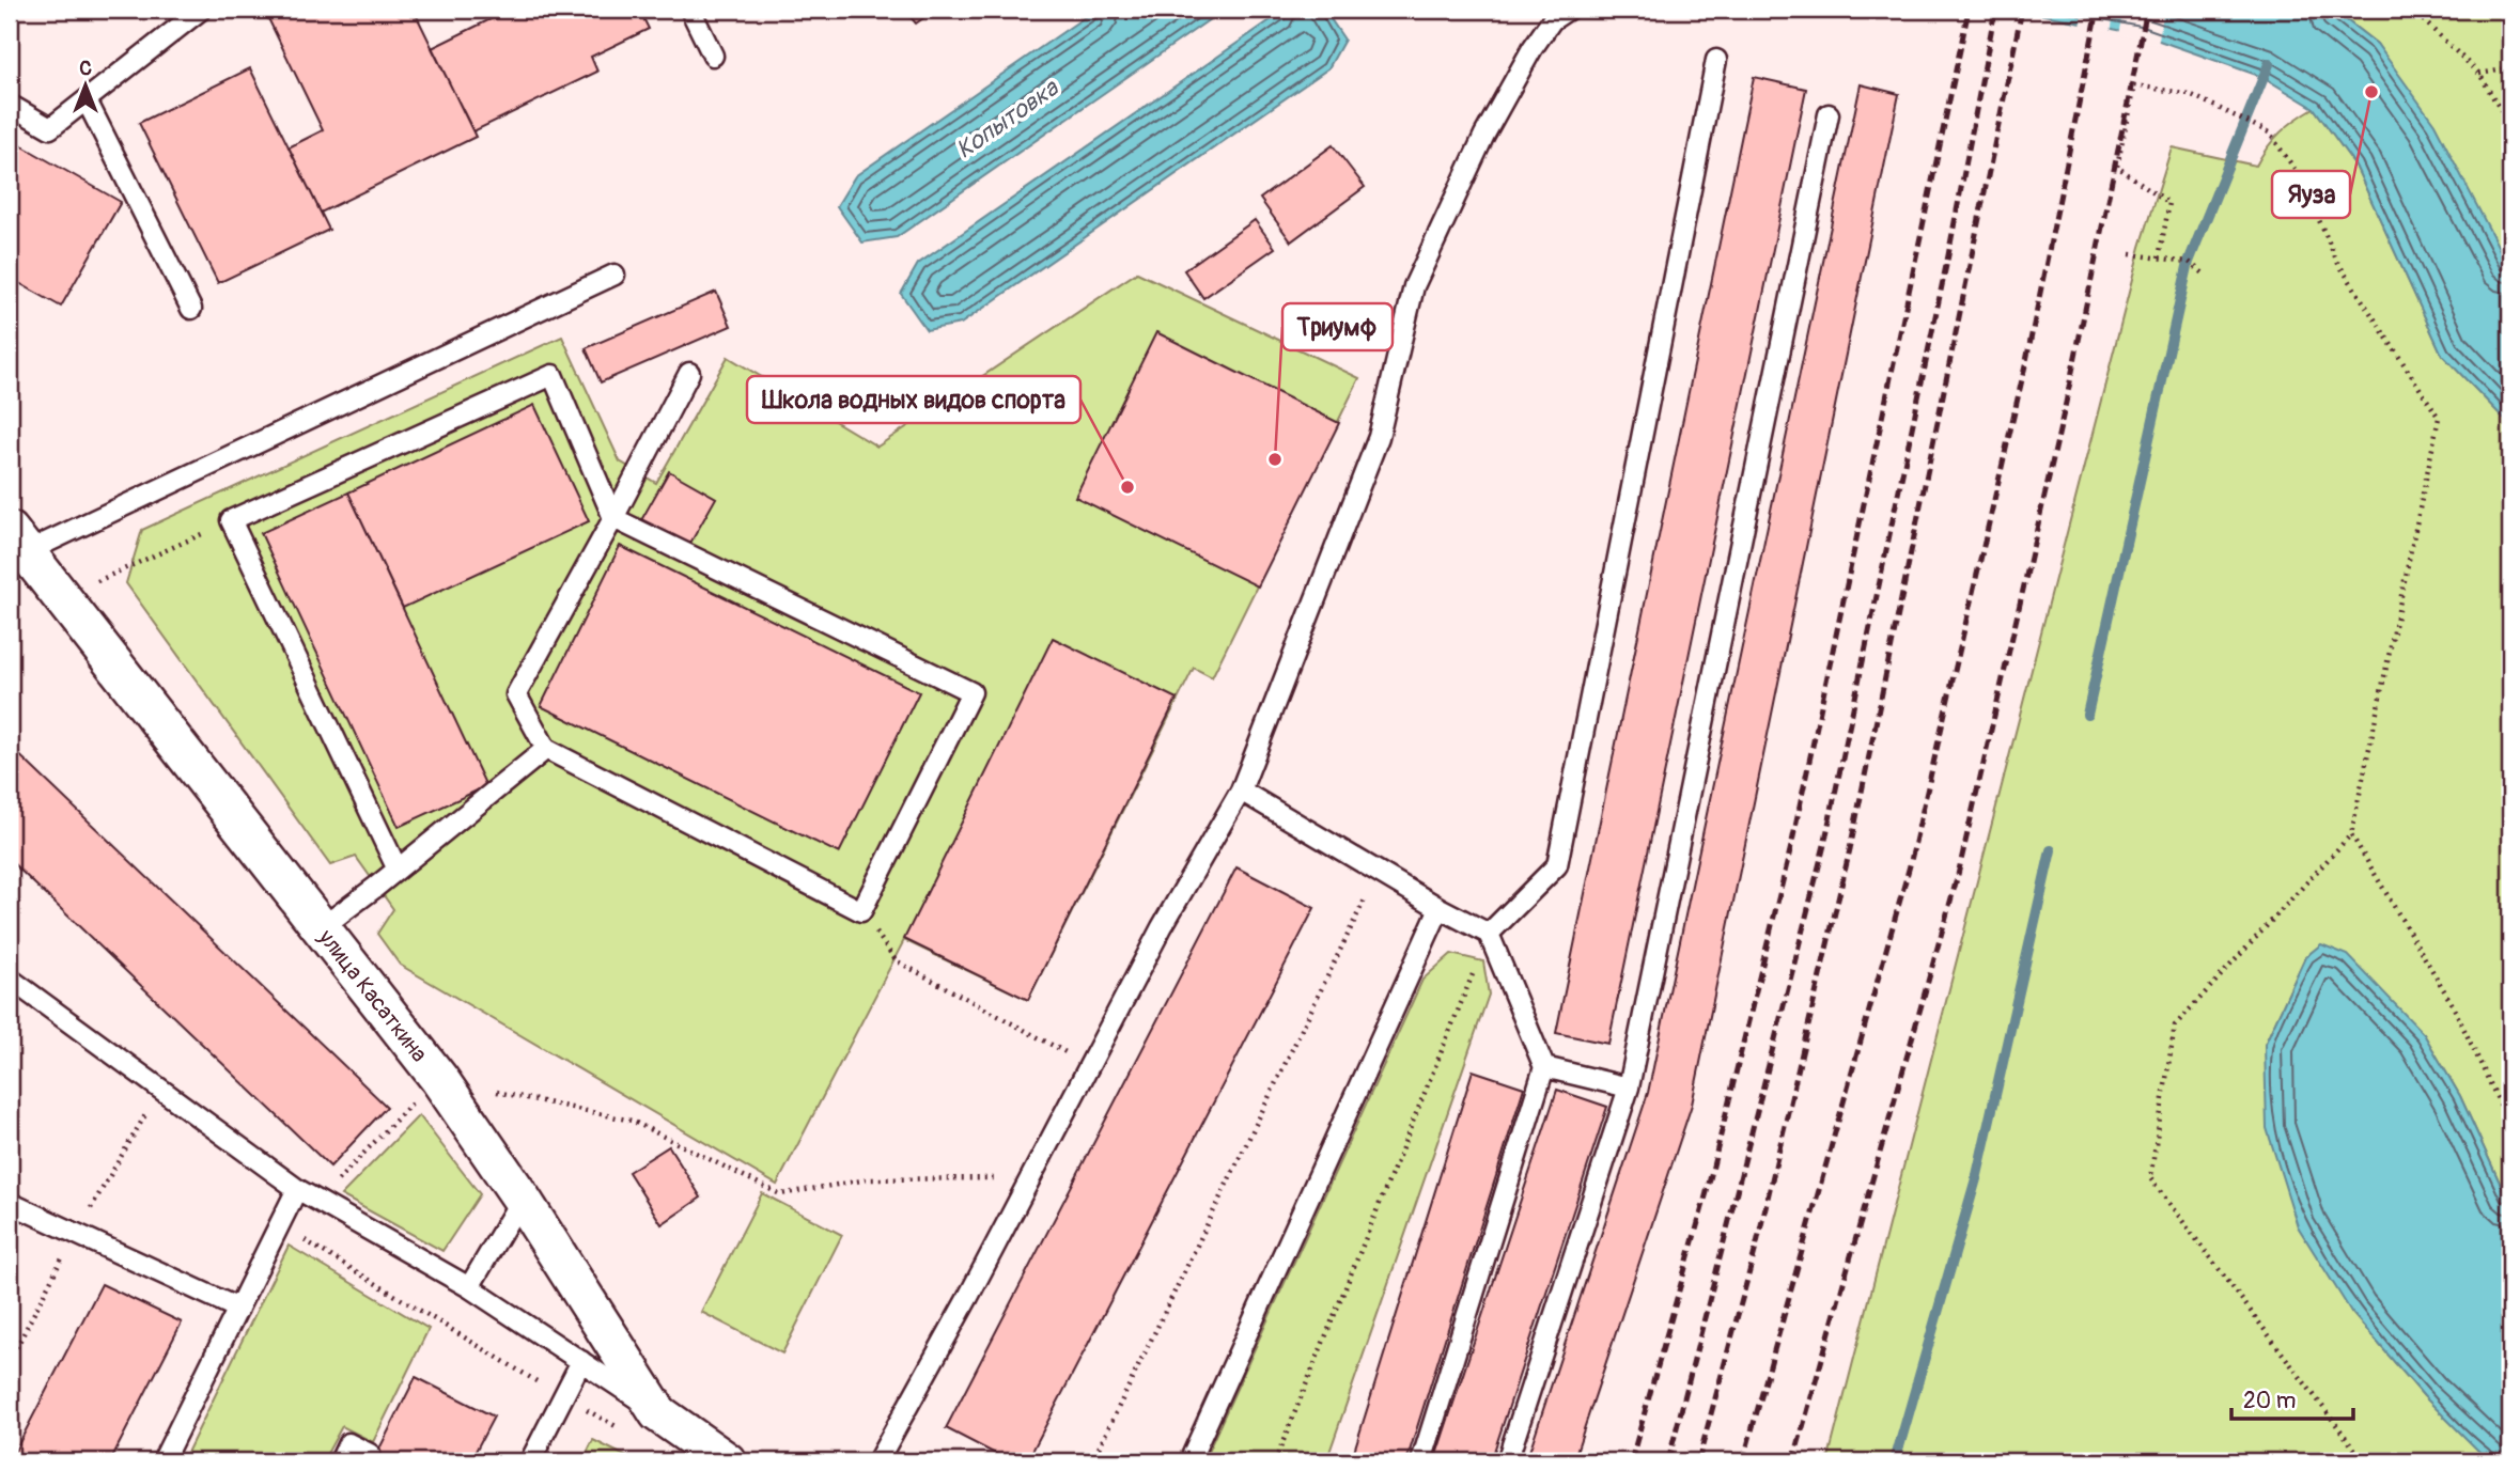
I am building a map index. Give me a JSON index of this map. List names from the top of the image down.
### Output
{
  "streets": {
    "street": ["улица Касаткина"]
  },
  "water": ["Копытовка"],
  "places": ["Яуза", "Триумф", "Школа водных видов спорта"],
  "scale_bar": "20 m",
  "north": "top"
}
